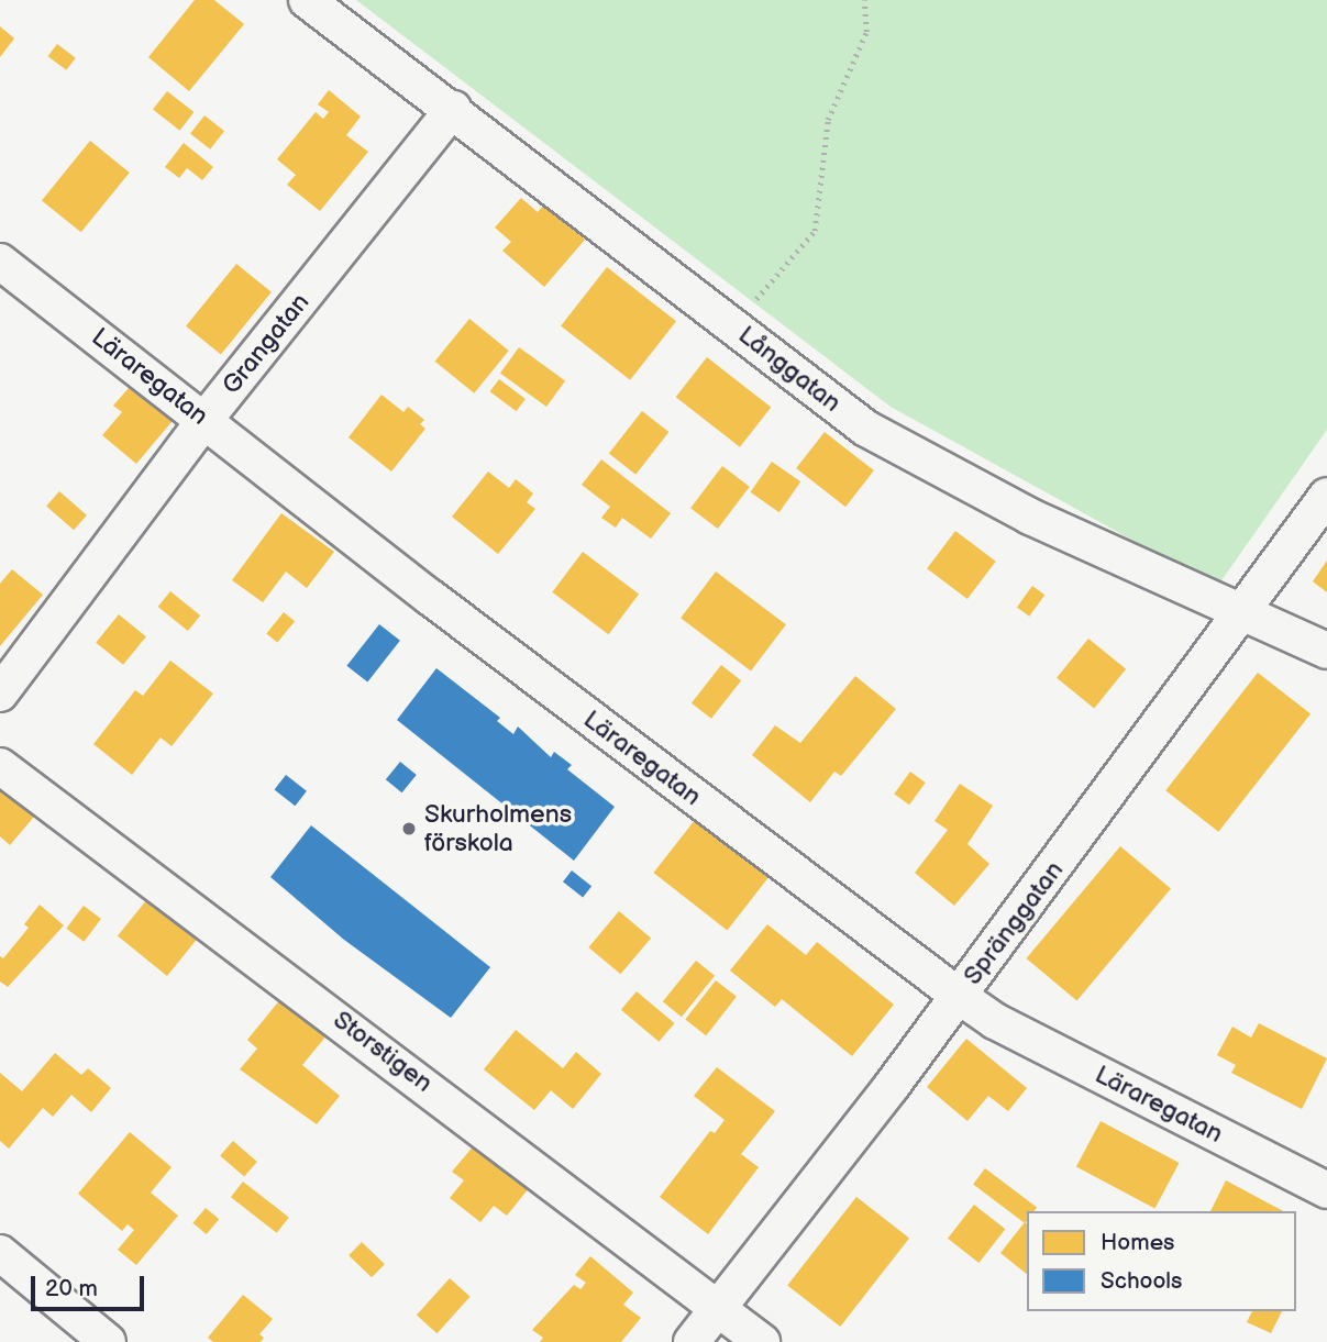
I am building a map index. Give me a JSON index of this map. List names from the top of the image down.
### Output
{
  "streets": {
    "street": [
      "Grangatan",
      "Långgatan",
      "Läraregatan",
      "Spränggatan",
      "Storstigen"
    ]
  },
  "crossings": [
    ["Grangatan", "Långgatan"],
    ["Grangatan", "Läraregatan"],
    ["Långgatan", "Spränggatan"],
    ["Läraregatan", "Spränggatan"],
    ["Spränggatan", "Storstigen"]
  ],
  "places": ["Skurholmens förskola"],
  "legend": ["Homes", "Schools"],
  "scale_bar": "20 m"
}
